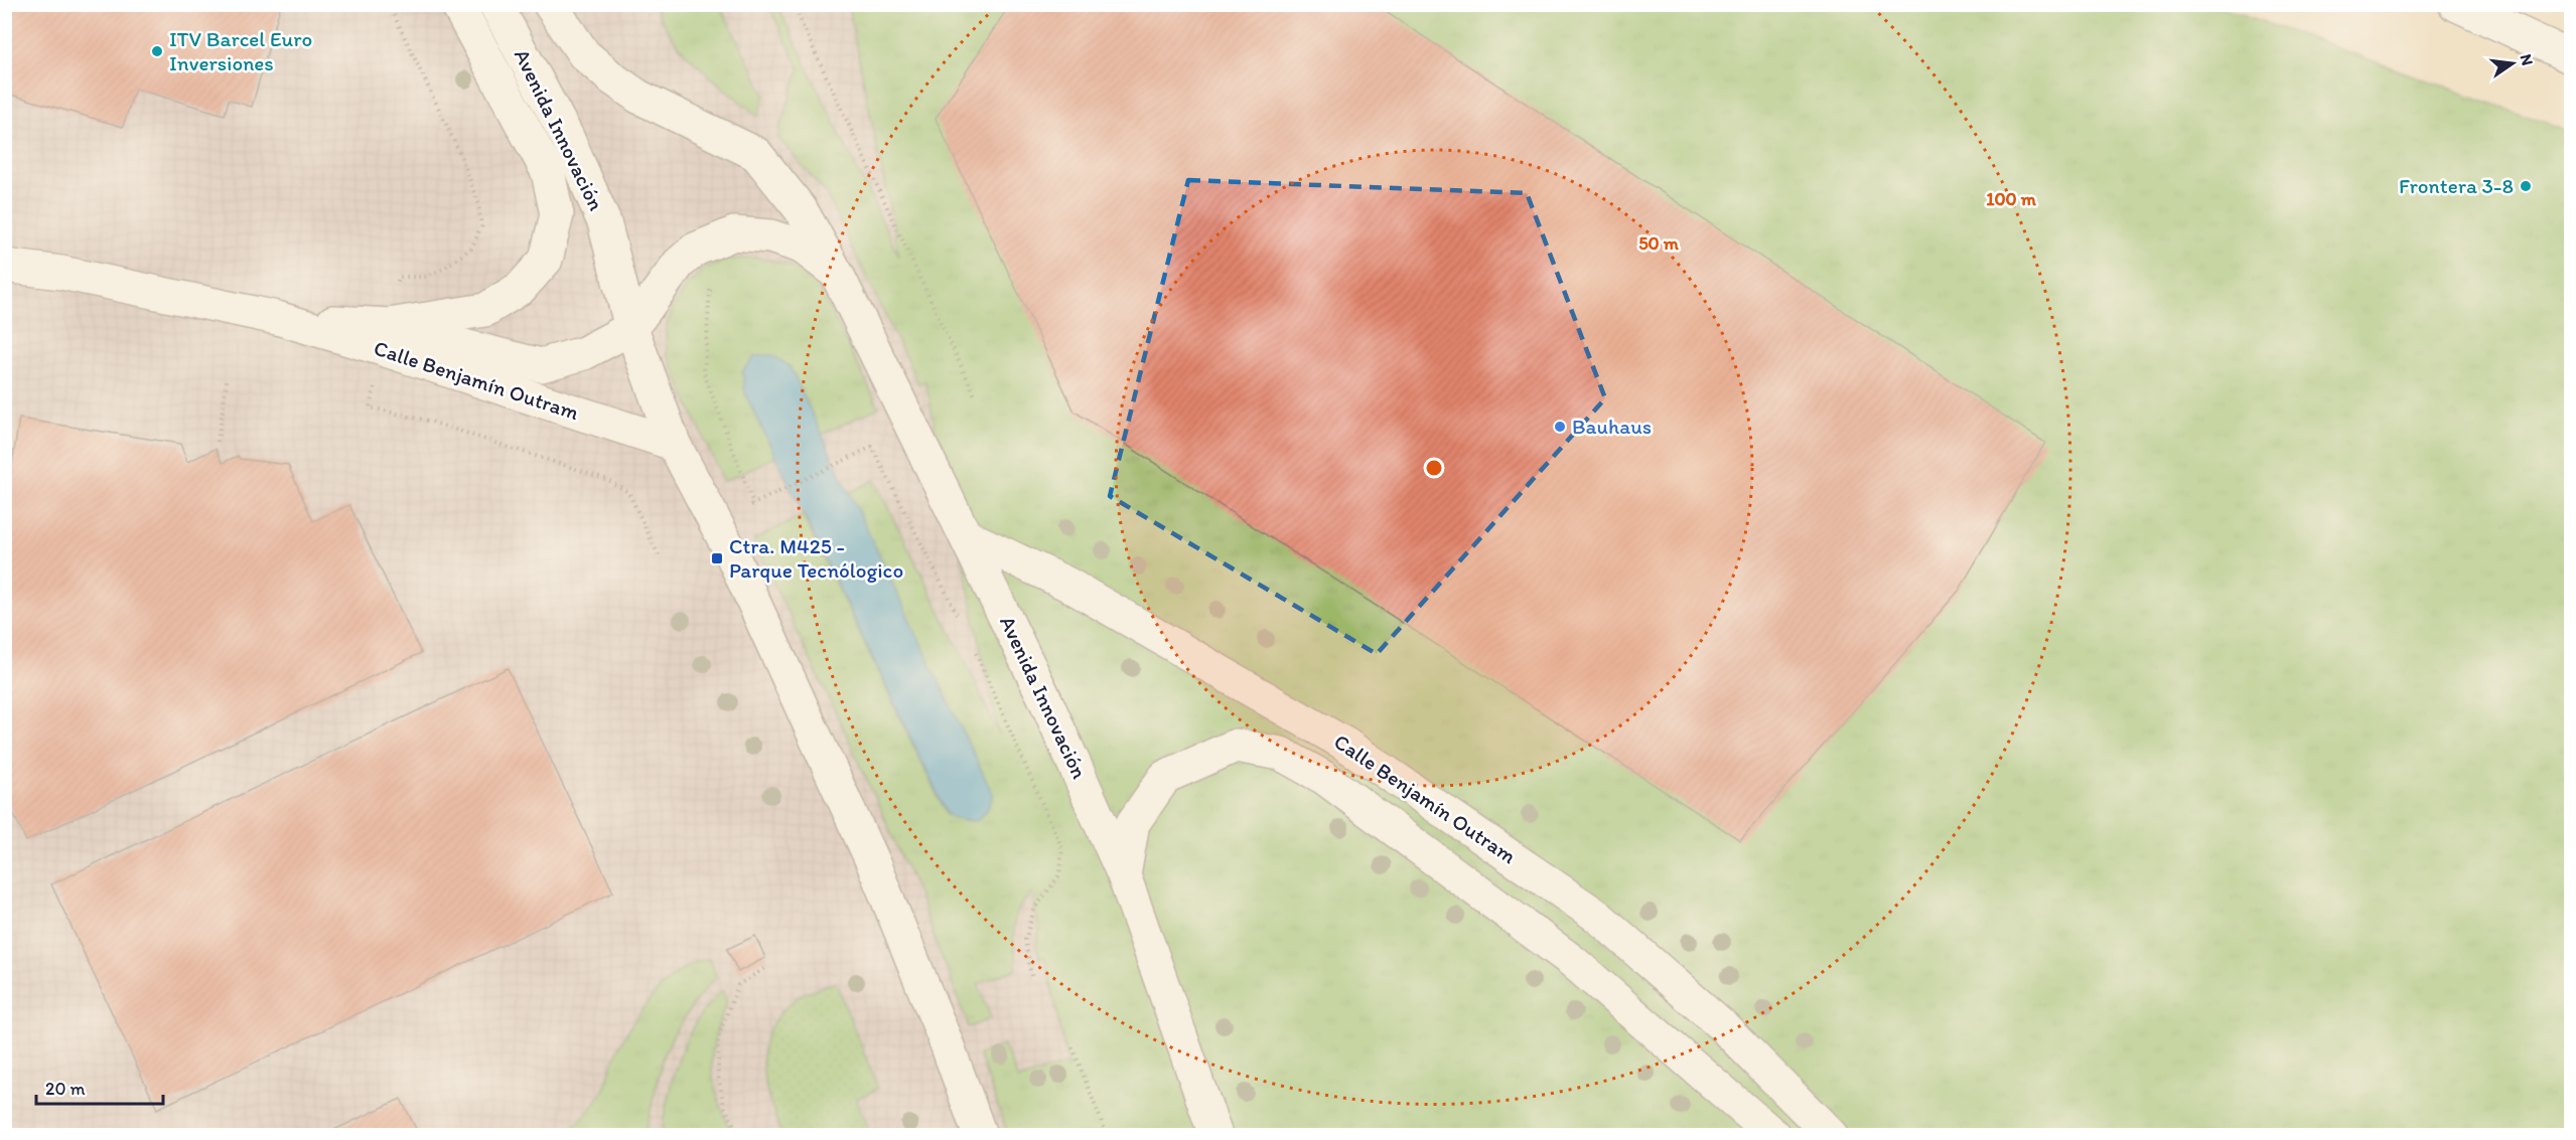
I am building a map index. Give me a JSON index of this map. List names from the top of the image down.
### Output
{
  "streets": {
    "street": ["Avenida Innovación", "Calle Benjamín Outram"]
  },
  "crossings": [
    ["Avenida Innovación", "Calle Benjamín Outram"]
  ],
  "places": {
    "other": ["ITV Barcel Euro Inversiones", "Frontera 3-8", "Bauhaus"],
    "transit": ["Ctra. M425 - Parque Tecnólogico"]
  },
  "scale_bar": "20 m",
  "north": "right",
  "rings": ["100 m", "50 m"]
}
